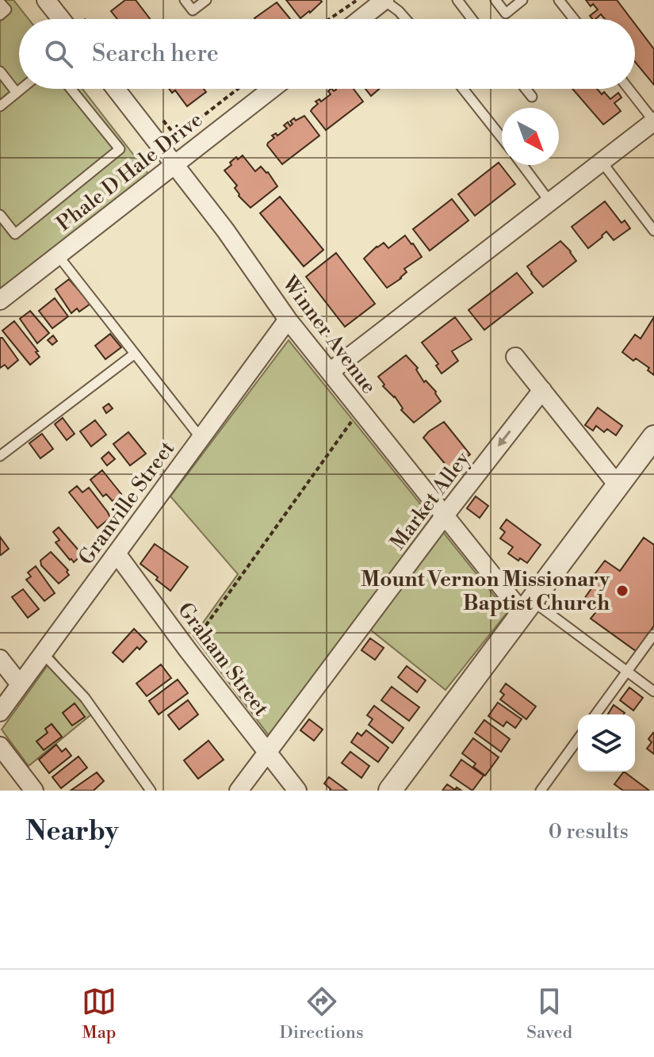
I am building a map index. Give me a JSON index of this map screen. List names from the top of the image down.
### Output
{
  "streets": {
    "street": [
      "Phale D Hale Drive",
      "Winner Avenue",
      "Market Alley",
      "Granville Street",
      "Graham Street"
    ]
  },
  "crossings": [
    ["Phale D Hale Drive", "Winner Avenue"],
    ["Winner Avenue", "Market Alley"],
    ["Winner Avenue", "Granville Street"],
    ["Market Alley", "Graham Street"],
    ["Granville Street", "Graham Street"]
  ],
  "places": ["Mount Vernon Missionary Baptist Church"],
  "north": "bottom right",
  "page": {
    "search": "Search here",
    "heading": ["Nearby", "0 results"],
    "nav": ["Map", "Directions", "Saved"]
  }
}
